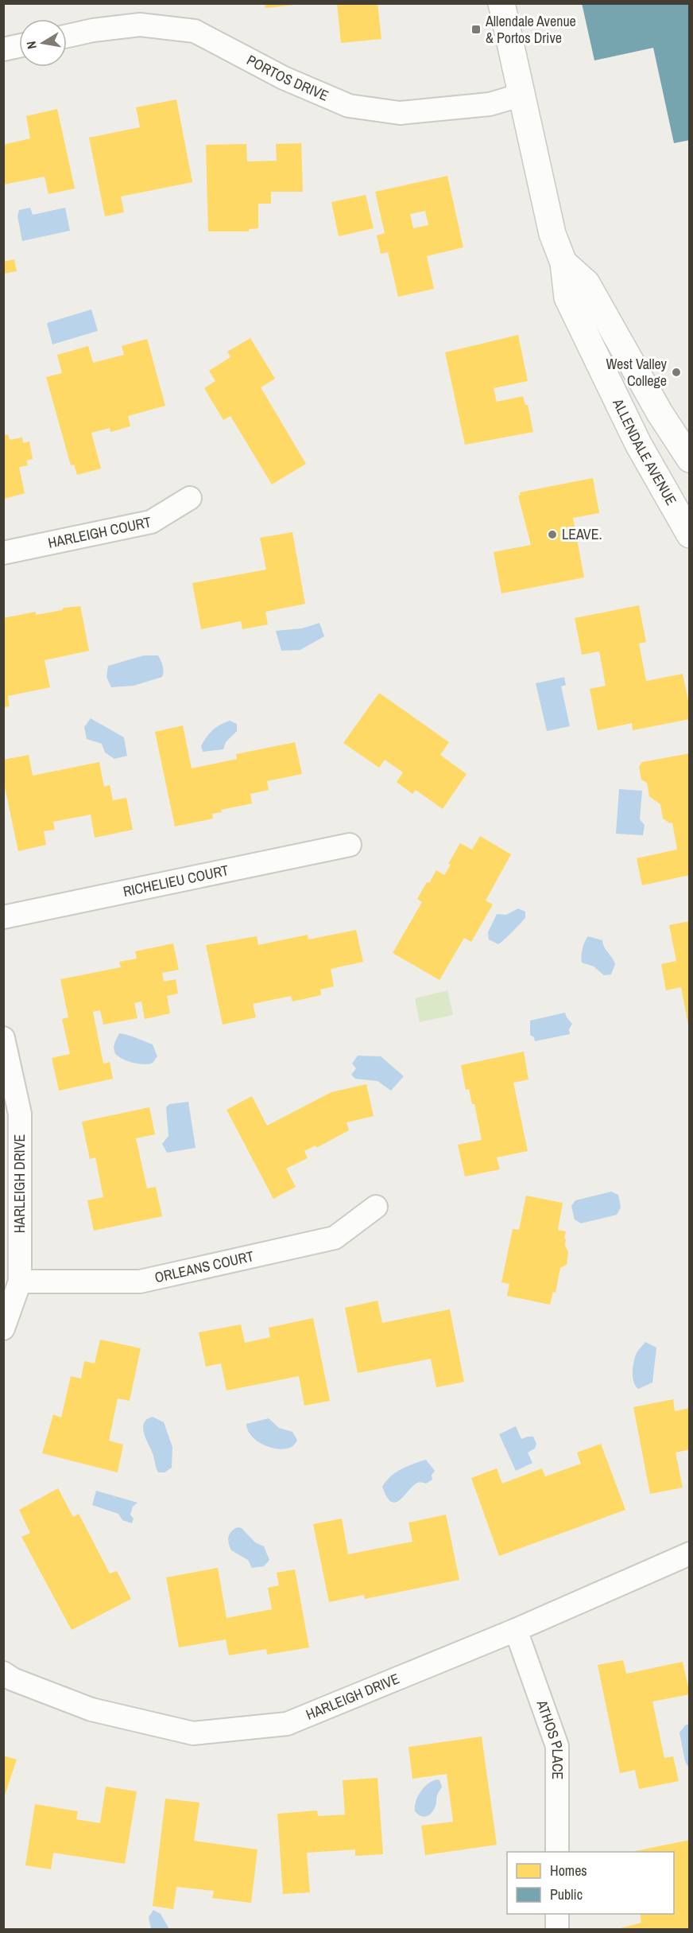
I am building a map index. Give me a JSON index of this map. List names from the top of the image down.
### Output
{
  "streets": {
    "street": [
      "PORTOS DRIVE",
      "ALLENDALE AVENUE",
      "HARLEIGH COURT",
      "RICHELIEU COURT",
      "HARLEIGH DRIVE",
      "ORLEANS COURT",
      "ATHOS PLACE"
    ]
  },
  "crossings": [
    ["PORTOS DRIVE", "ALLENDALE AVENUE"],
    ["HARLEIGH DRIVE", "ORLEANS COURT"],
    ["HARLEIGH DRIVE", "ATHOS PLACE"]
  ],
  "places": {
    "transit": ["Allendale Avenue & Portos Drive"],
    "other": ["West Valley College", "LEAVE."]
  },
  "legend": ["Homes", "Public"],
  "north": "left"
}
